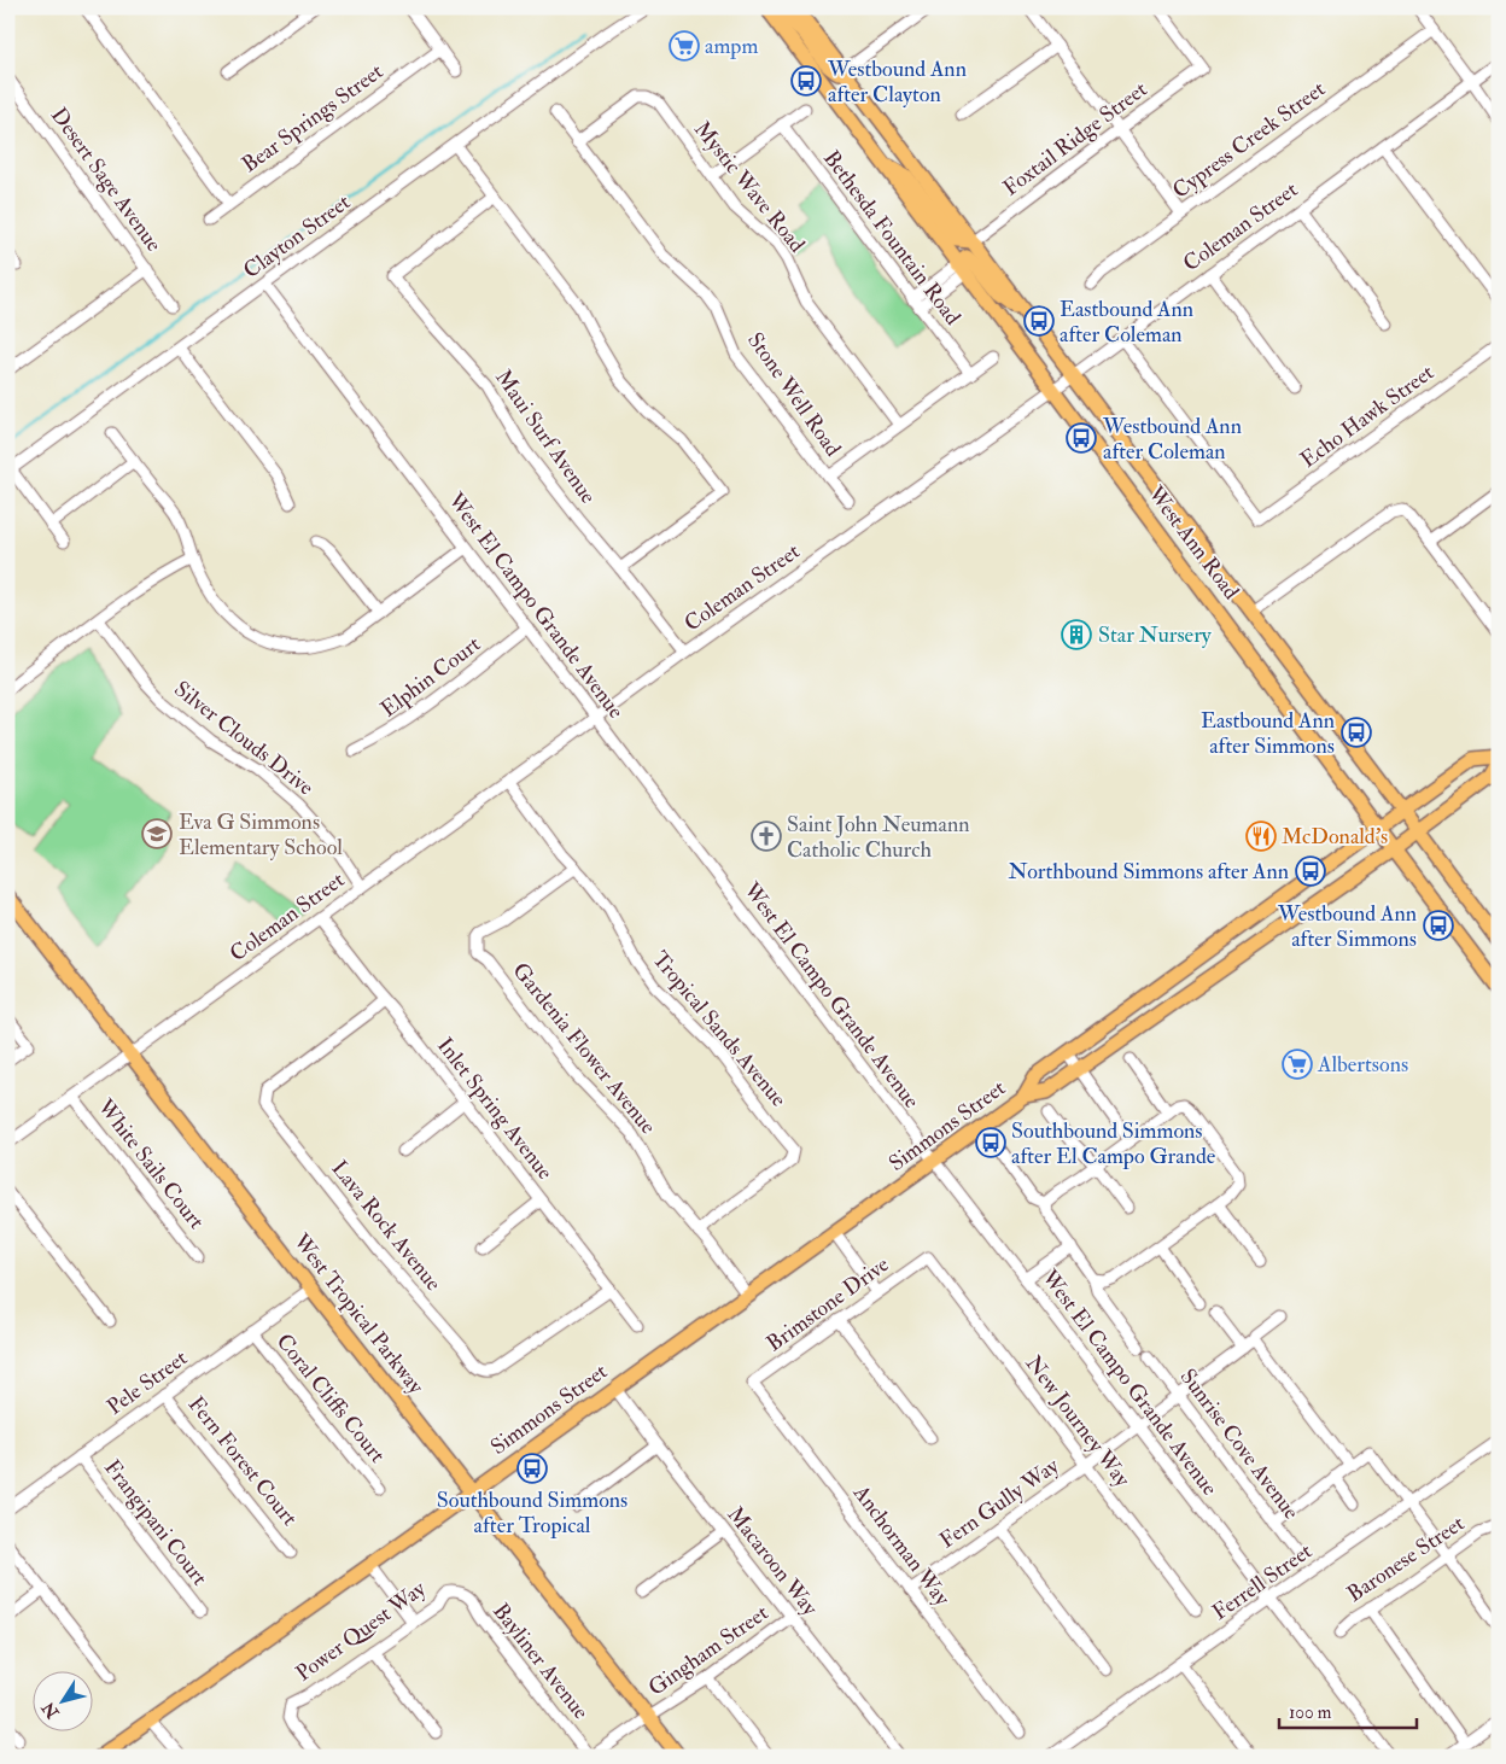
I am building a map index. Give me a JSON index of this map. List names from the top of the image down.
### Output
{
  "streets": {
    "main road": ["West Ann Road", "Simmons Street", "West Tropical Parkway"],
    "street": [
      "Bear Springs Street",
      "Foxtail Ridge Street",
      "Cypress Creek Street",
      "Desert Sage Avenue",
      "Mystic Wave Road",
      "Coleman Street",
      "Clayton Street",
      "Bethesda Fountain Road",
      "Stone Well Road",
      "Echo Hawk Street",
      "Maui Surf Avenue",
      "West El Campo Grande Avenue",
      "Elphin Court",
      "Silver Clouds Drive",
      "Tropical Sands Avenue",
      "Gardenia Flower Avenue",
      "Inlet Spring Avenue",
      "White Sails Court",
      "Lava Rock Avenue",
      "Brimstone Drive",
      "Pele Street",
      "Coral Cliffs Court",
      "New Journey Way",
      "Sunrise Cove Avenue",
      "Fern Forest Court",
      "Fern Gully Way",
      "Frangipani Court",
      "Anchorman Way",
      "Baronese Street",
      "Macaroon Way",
      "Ferrell Street",
      "Power Quest Way",
      "Gingham Street",
      "Bayliner Avenue"
    ]
  },
  "crossings": [
    ["Foxtail Ridge Street", "West Ann Road"],
    ["Mystic Wave Road", "Stone Well Road"],
    ["Coleman Street", "Echo Hawk Street"],
    ["Coleman Street", "Maui Surf Avenue"],
    ["Coleman Street", "West Ann Road"],
    ["Coleman Street", "West El Campo Grande Avenue"],
    ["Coleman Street", "Silver Clouds Drive"],
    ["Coleman Street", "Tropical Sands Avenue"],
    ["Coleman Street", "Inlet Spring Avenue"],
    ["Coleman Street", "White Sails Court"],
    ["Coleman Street", "West Tropical Parkway"],
    ["Clayton Street", "West El Campo Grande Avenue"],
    ["West Ann Road", "Simmons Street"],
    ["West El Campo Grande Avenue", "Elphin Court"],
    ["West El Campo Grande Avenue", "Simmons Street"],
    ["West El Campo Grande Avenue", "Fern Gully Way"],
    ["West El Campo Grande Avenue", "Ferrell Street"],
    ["Tropical Sands Avenue", "Gardenia Flower Avenue"],
    ["Gardenia Flower Avenue", "Simmons Street"],
    ["Inlet Spring Avenue", "Lava Rock Avenue"],
    ["Simmons Street", "West Tropical Parkway"],
    ["Simmons Street", "Macaroon Way"],
    ["Brimstone Drive", "New Journey Way"],
    ["Brimstone Drive", "Anchorman Way"],
    ["West Tropical Parkway", "Pele Street"],
    ["West Tropical Parkway", "Gingham Street"],
    ["Pele Street", "Coral Cliffs Court"],
    ["Pele Street", "Fern Forest Court"],
    ["Pele Street", "Frangipani Court"],
    ["New Journey Way", "Fern Gully Way"],
    ["Sunrise Cove Avenue", "Fern Gully Way"],
    ["Fern Gully Way", "Anchorman Way"],
    ["Macaroon Way", "Gingham Street"],
    ["Power Quest Way", "Bayliner Avenue"],
    ["Gingham Street", "Bayliner Avenue"]
  ],
  "places": {
    "supermarket": ["ampm", "Albertsons"],
    "bus stop": [
      "Westbound Ann after Clayton",
      "Eastbound Ann after Coleman",
      "Westbound Ann after Coleman",
      "Eastbound Ann after Simmons",
      "Northbound Simmons after Ann",
      "Westbound Ann after Simmons",
      "Southbound Simmons after El Campo Grande",
      "Southbound Simmons after Tropical"
    ],
    "building": ["Star Nursery"],
    "school or university": ["Eva G Simmons Elementary School"],
    "church": ["Saint John Neumann Catholic Church"],
    "restaurant": ["McDonald's"]
  },
  "scale_bar": "100 m",
  "north": "bottom left"
}
